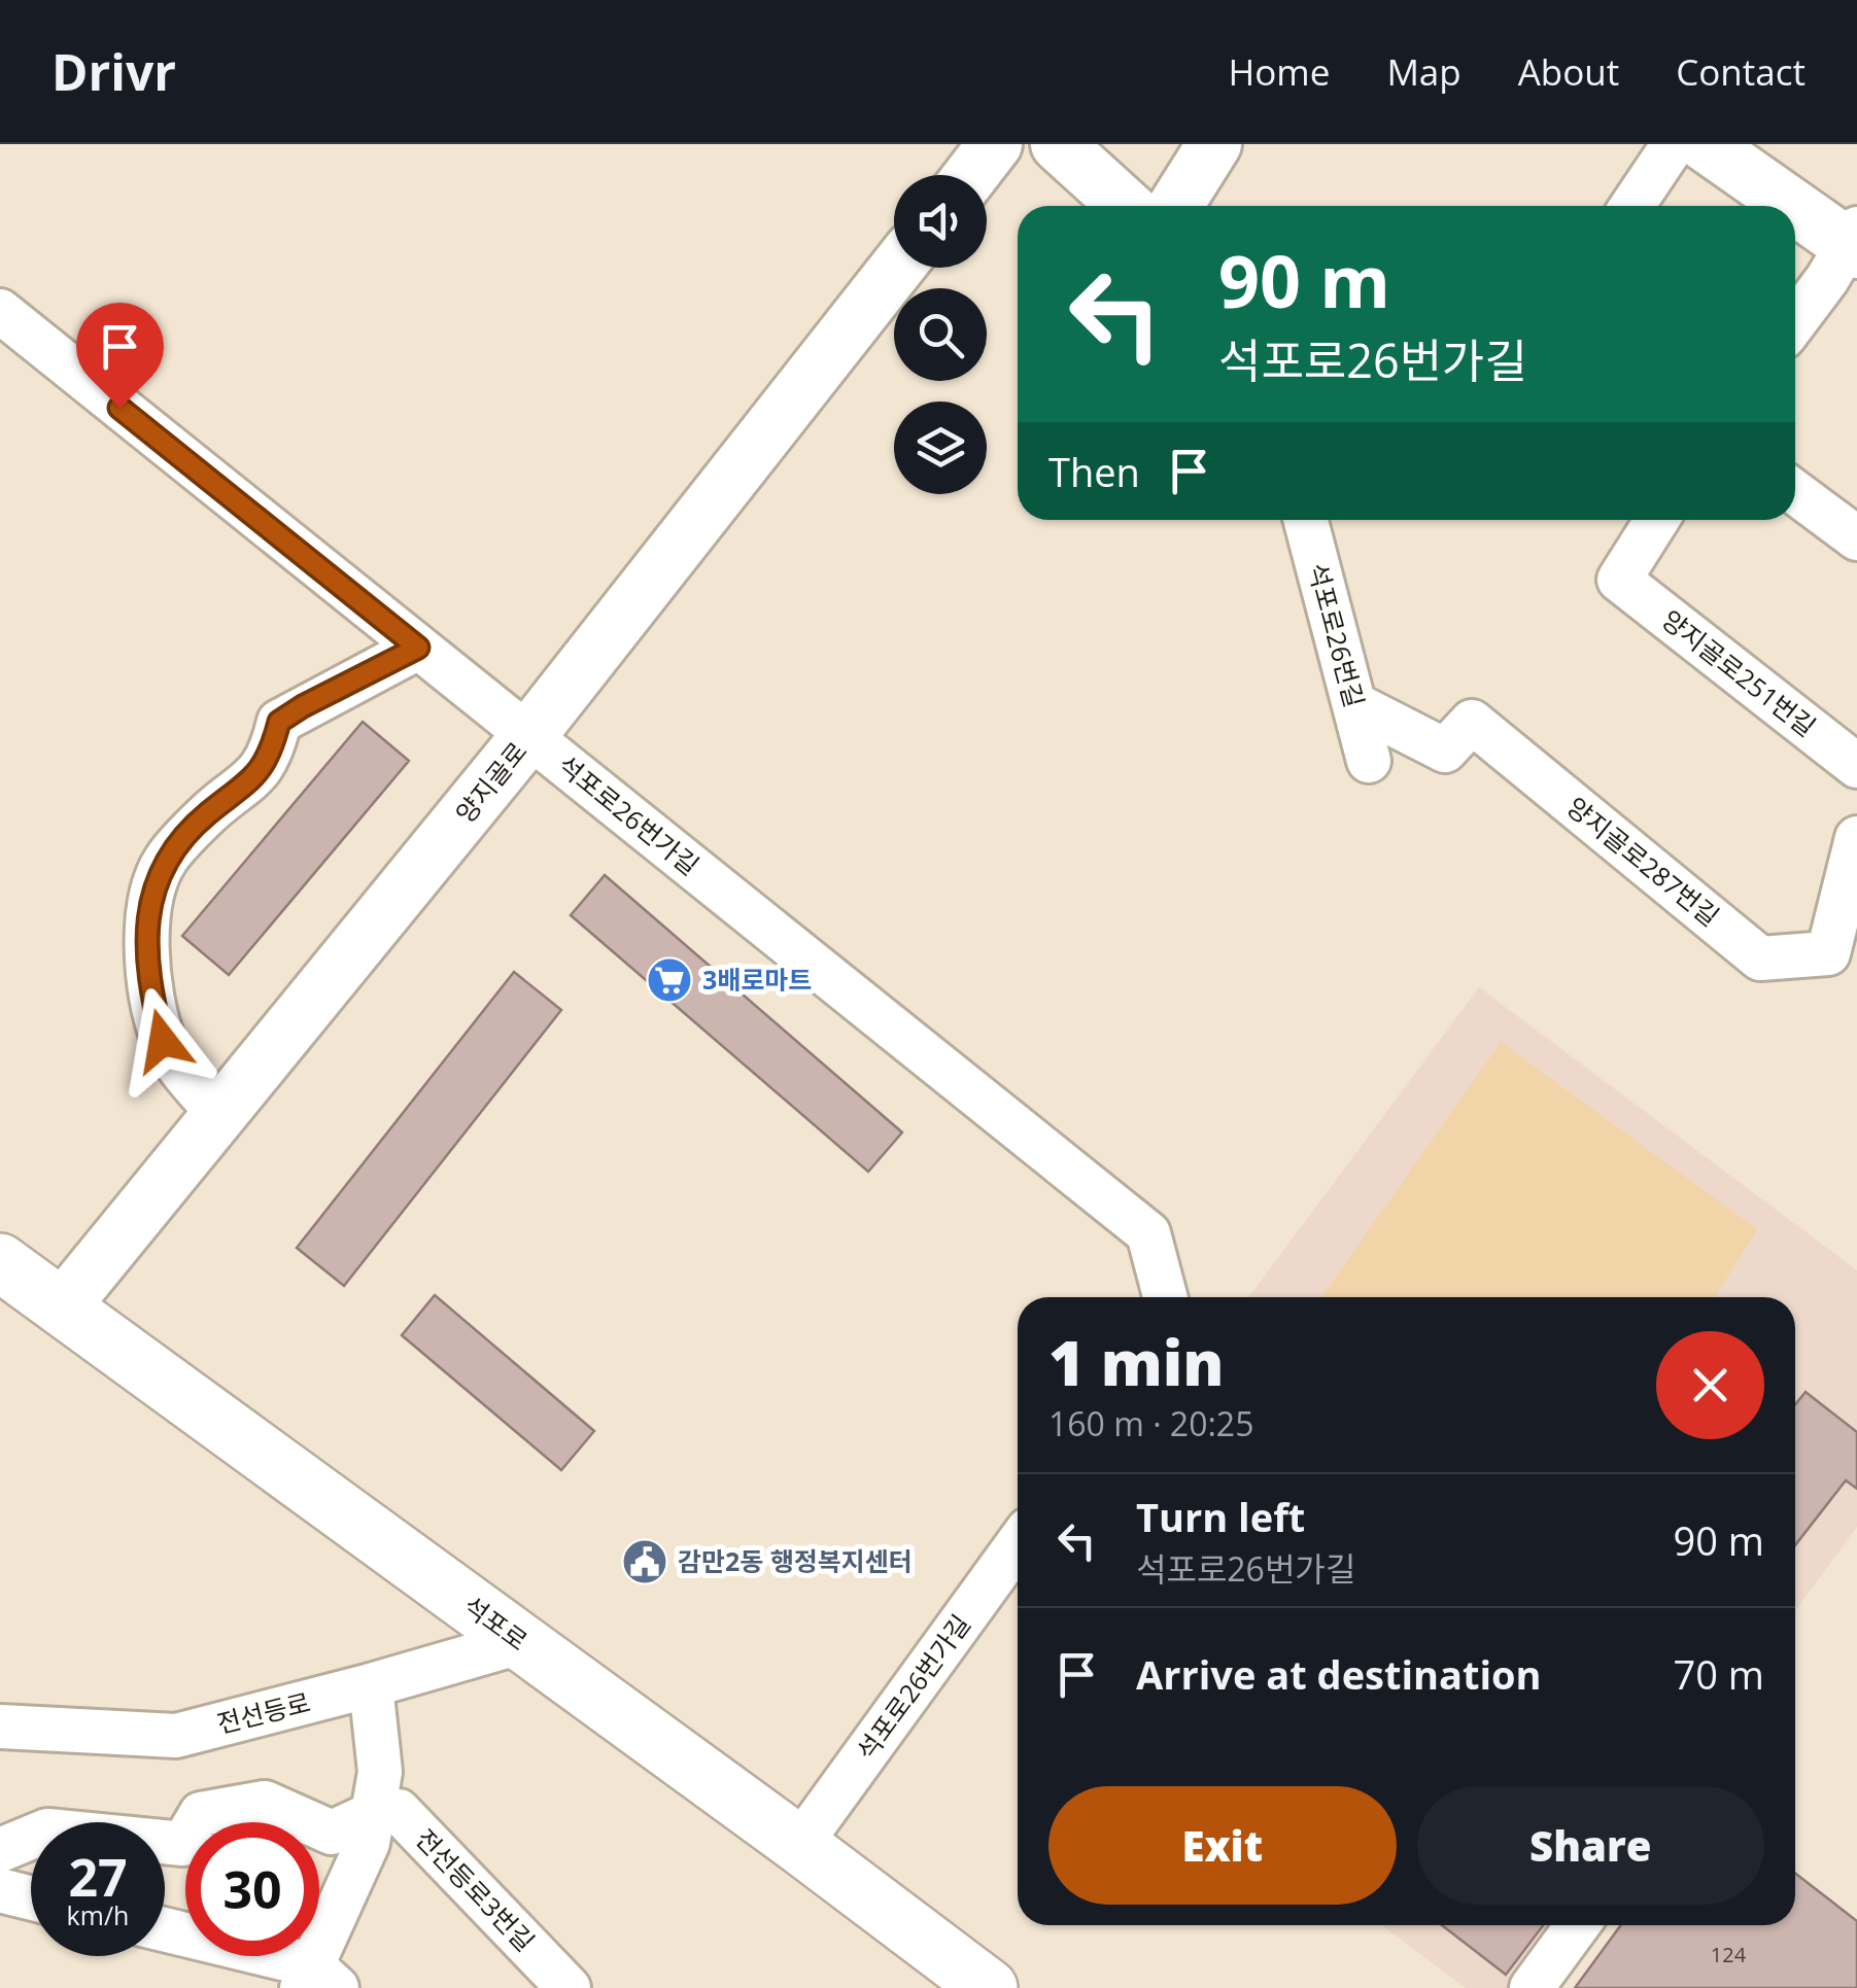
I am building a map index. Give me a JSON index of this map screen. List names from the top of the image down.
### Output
{
  "streets": {
    "main road": ["석포로"],
    "street": [
      "석포로26번길",
      "양지골로251번길",
      "양지골로",
      "석포로26번가길",
      "양지골로287번길",
      "전선등로",
      "전선등로3번길"
    ]
  },
  "crossings": [
    ["석포로26번길", "양지골로287번길"],
    ["양지골로", "석포로26번가길"],
    ["양지골로", "석포로"],
    ["석포로26번가길", "석포로"],
    ["석포로", "전선등로"]
  ],
  "places": {
    "supermarket": ["3배로마트"],
    "public building": ["감만2동 행정복지센터"]
  },
  "house_numbers": ["124"],
  "page": {
    "header": "Drivr",
    "nav": [
      "Home",
      "Map",
      "About",
      "Contact"
    ],
    "turn": ["90 m", "석포로26번가길"],
    "then": "Then",
    "heading": ["1 min", "160 m · 20:25"],
    "list": [
      {
        "name": "Turn left",
        "note": "석포로26번가길",
        "value": "90 m"
      },
      {
        "name": "Arrive at destination",
        "value": "70 m"
      }
    ],
    "buttons": ["Exit", "Share"],
    "speed": "27 km/h",
    "limit": "30"
  }
}
